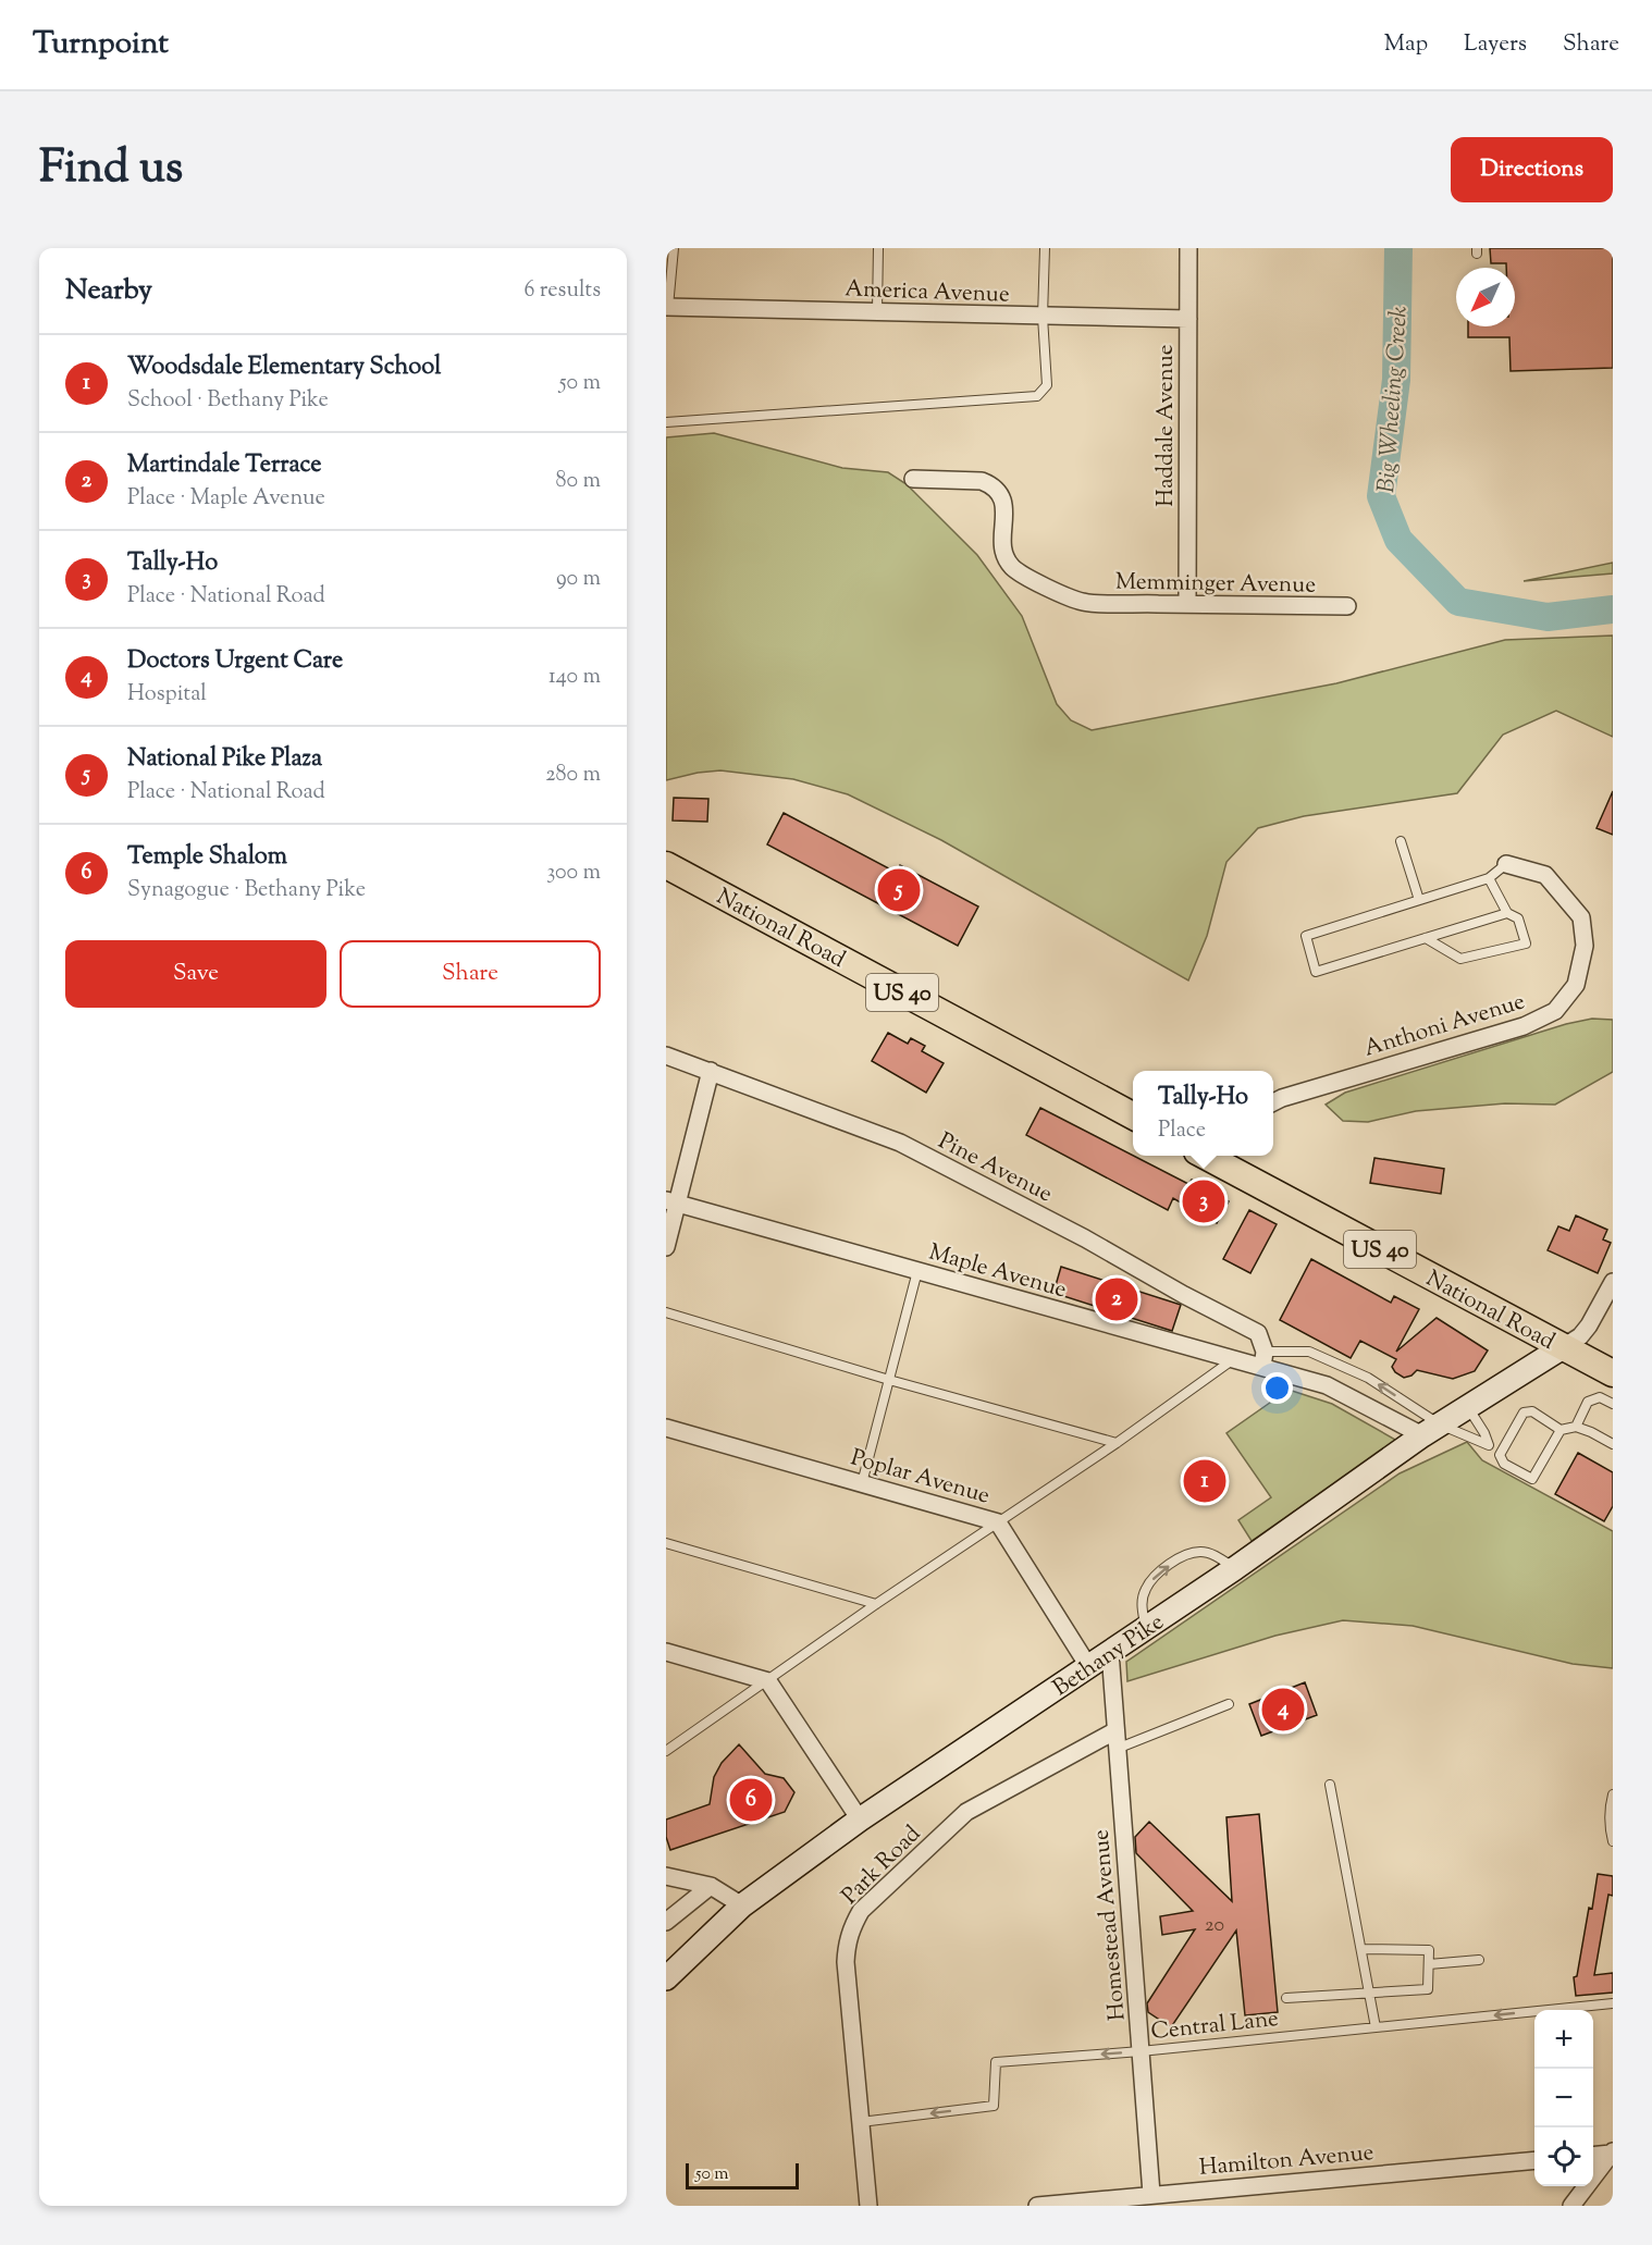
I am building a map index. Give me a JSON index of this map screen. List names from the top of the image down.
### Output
{
  "streets": {
    "main road": ["National Road", "US 40", "Bethany Pike"],
    "street": [
      "America Avenue",
      "Haddale Avenue",
      "Memminger Avenue",
      "Anthoni Avenue",
      "Pine Avenue",
      "Maple Avenue",
      "Poplar Avenue",
      "Park Road",
      "Homestead Avenue",
      "Hamilton Avenue"
    ],
    "lane": ["Central Lane"]
  },
  "crossings": [
    ["America Avenue", "Haddale Avenue"],
    ["Haddale Avenue", "Memminger Avenue"],
    ["National Road", "Bethany Pike"],
    ["Pine Avenue", "Maple Avenue"],
    ["Maple Avenue", "Bethany Pike"],
    ["Poplar Avenue", "Bethany Pike"],
    ["Bethany Pike", "Homestead Avenue"],
    ["Park Road", "Homestead Avenue"],
    ["Park Road", "Central Lane"],
    ["Homestead Avenue", "Central Lane"],
    ["Homestead Avenue", "Hamilton Avenue"]
  ],
  "one_way": ["Central Lane"],
  "water": ["Big Wheeling Creek"],
  "house_numbers": ["20"],
  "scale_bar": "50 m",
  "north": "bottom left",
  "page": {
    "header": "Turnpoint",
    "nav": ["Map", "Layers", "Share"],
    "title": "Find us",
    "buttons": [
      "Directions",
      ["Save", "Share"]
    ],
    "heading": ["Nearby", "6 results"],
    "list": [
      {
        "mark": "1",
        "name": "Woodsdale Elementary School",
        "note": "School · Bethany Pike",
        "value": "50 m"
      },
      {
        "mark": "2",
        "name": "Martindale Terrace",
        "note": "Place · Maple Avenue",
        "value": "80 m"
      },
      {
        "mark": "3",
        "name": "Tally-Ho",
        "note": "Place · National Road",
        "value": "90 m"
      },
      {
        "mark": "4",
        "name": "Doctors Urgent Care",
        "note": "Hospital",
        "value": "140 m"
      },
      {
        "mark": "5",
        "name": "National Pike Plaza",
        "note": "Place · National Road",
        "value": "280 m"
      },
      {
        "mark": "6",
        "name": "Temple Shalom",
        "note": "Synagogue · Bethany Pike",
        "value": "300 m"
      }
    ],
    "pins": [
      "5",
      "3",
      "2",
      "1",
      "4",
      "6"
    ],
    "popup": ["Tally-Ho", "Place"],
    "map_buttons": ["+", "−"],
    "scale": "50 m"
  }
}
